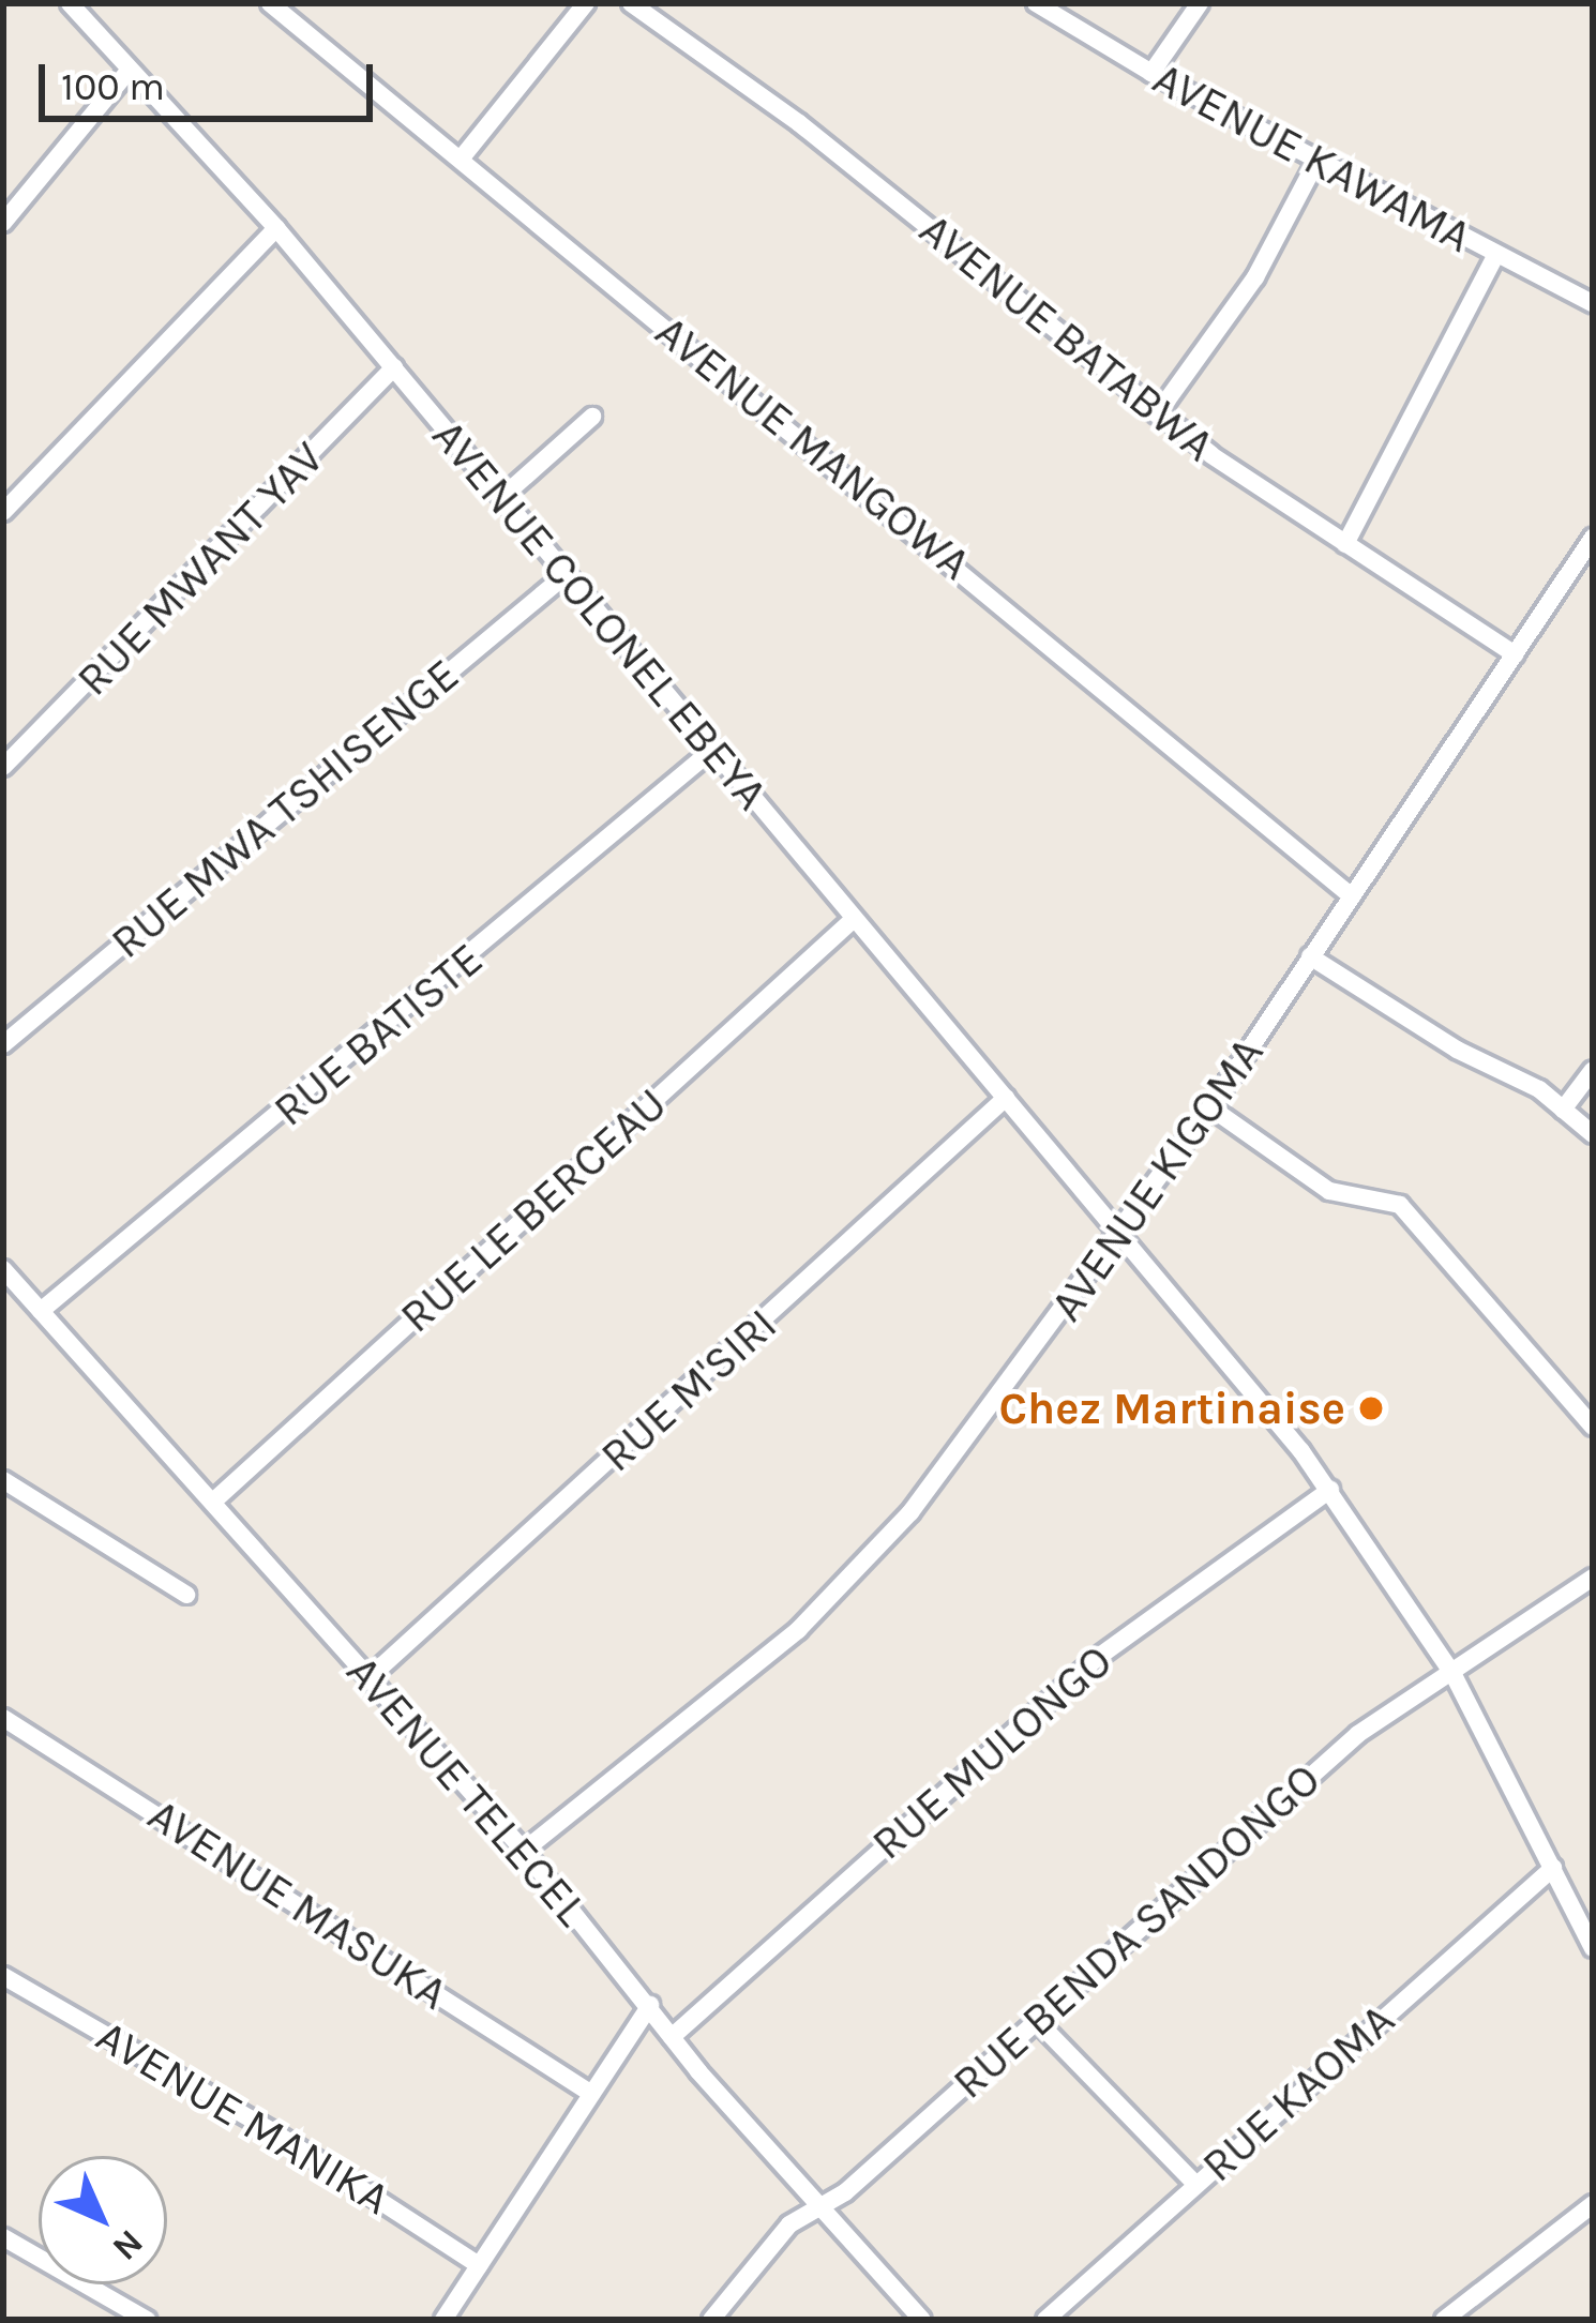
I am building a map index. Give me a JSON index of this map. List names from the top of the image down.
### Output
{
  "streets": {
    "street": [
      "AVENUE KAWAMA",
      "AVENUE BATABWA",
      "AVENUE MANGOWA",
      "RUE MWANT YAV",
      "AVENUE COLONEL EBEYA",
      "RUE MWA TSHISENGE",
      "RUE BATISTE",
      "AVENUE KIGOMA",
      "RUE LE BERCEAU",
      "RUE M'SIRI",
      "RUE MULONGO",
      "AVENUE TELECEL",
      "AVENUE MASUKA",
      "RUE BENDA SANDONGO",
      "RUE KAOMA",
      "AVENUE MANIKA"
    ]
  },
  "crossings": [
    ["AVENUE BATABWA", "AVENUE KIGOMA"],
    ["AVENUE MANGOWA", "AVENUE KIGOMA"],
    ["RUE MWANT YAV", "AVENUE COLONEL EBEYA"],
    ["AVENUE COLONEL EBEYA", "RUE MWA TSHISENGE"],
    ["AVENUE COLONEL EBEYA", "RUE BATISTE"],
    ["AVENUE COLONEL EBEYA", "AVENUE KIGOMA"],
    ["AVENUE COLONEL EBEYA", "RUE LE BERCEAU"],
    ["AVENUE COLONEL EBEYA", "RUE M'SIRI"],
    ["AVENUE COLONEL EBEYA", "RUE MULONGO"],
    ["AVENUE COLONEL EBEYA", "RUE BENDA SANDONGO"],
    ["AVENUE COLONEL EBEYA", "RUE KAOMA"],
    ["RUE BATISTE", "AVENUE TELECEL"],
    ["AVENUE KIGOMA", "AVENUE TELECEL"],
    ["RUE LE BERCEAU", "AVENUE TELECEL"],
    ["RUE M'SIRI", "AVENUE TELECEL"],
    ["RUE MULONGO", "AVENUE TELECEL"],
    ["AVENUE TELECEL", "RUE BENDA SANDONGO"]
  ],
  "places": ["Chez Martinaise"],
  "scale_bar": "100 m",
  "north": "bottom right"
}
